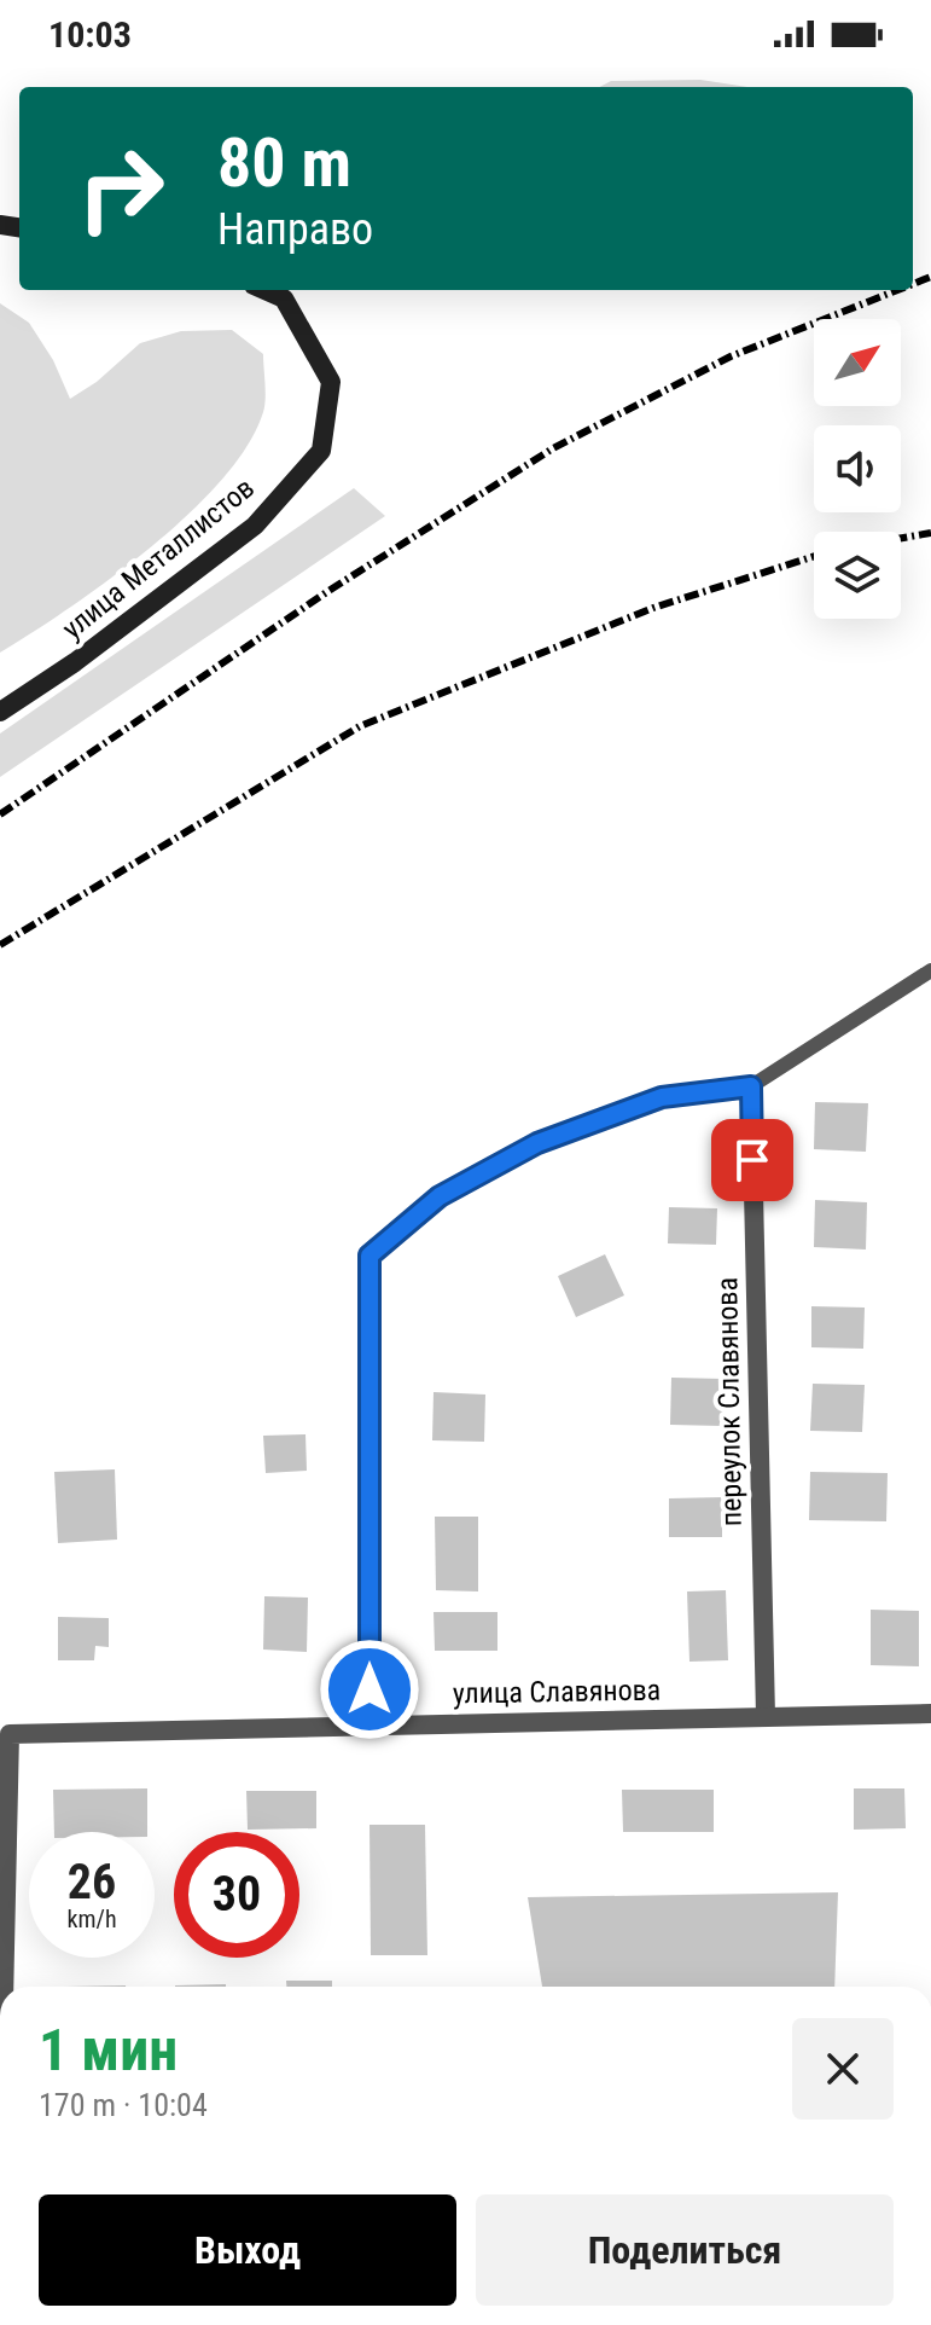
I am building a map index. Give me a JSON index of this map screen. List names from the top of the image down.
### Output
{
  "streets": {
    "main road": ["улица Металлистов"],
    "street": ["переулок Славянова", "улица Славянова"]
  },
  "crossings": [
    ["переулок Славянова", "улица Славянова"]
  ],
  "north": "top right",
  "page": {
    "status": "10:03",
    "turn": ["80 m", "Направо"],
    "speed": "26 km/h",
    "limit": "30",
    "heading": ["1 мин", "170 m · 10:04"],
    "buttons": ["Выход", "Поделиться"]
  }
}
